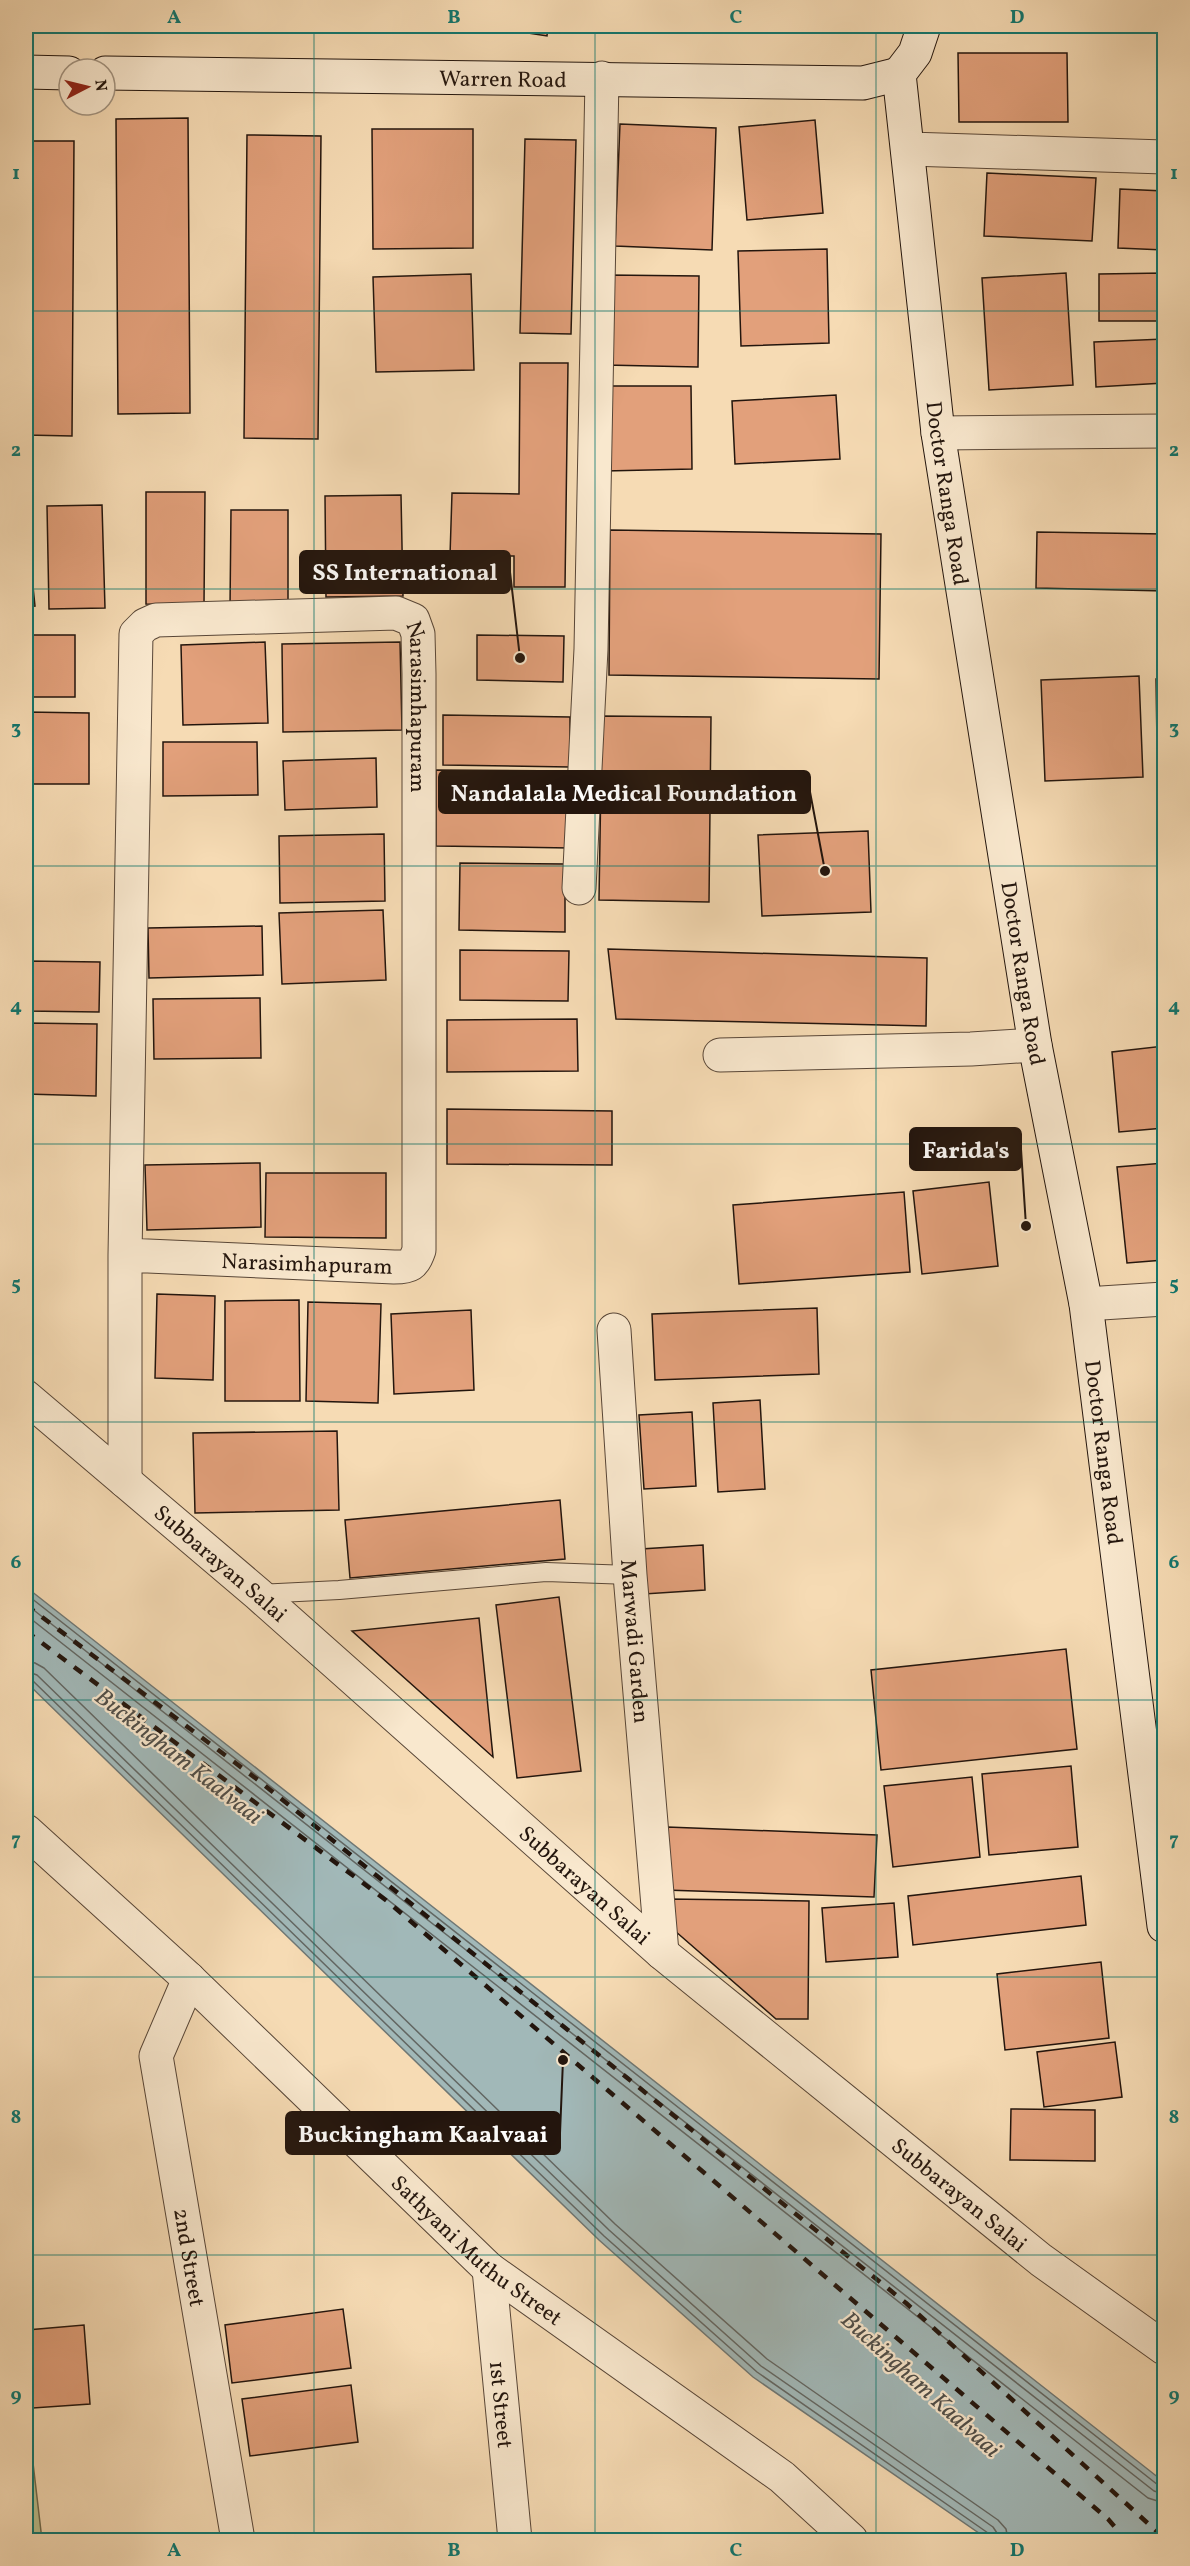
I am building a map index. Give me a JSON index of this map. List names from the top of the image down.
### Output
{
  "streets": {
    "street": [
      "Warren Road",
      "Doctor Ranga Road",
      "Narasimhapuram",
      "Subbarayan Salai",
      "Marwadi Garden",
      "Sathyani Muthu Street",
      "2nd Street",
      "1st Street"
    ]
  },
  "crossings": [
    ["Warren Road", "Doctor Ranga Road"],
    ["Narasimhapuram", "Subbarayan Salai"],
    ["Subbarayan Salai", "Marwadi Garden"],
    ["Sathyani Muthu Street", "2nd Street"],
    ["Sathyani Muthu Street", "1st Street"]
  ],
  "water": ["Buckingham Kaalvaai"],
  "places": [
    "SS International",
    "Nandalala Medical Foundation",
    "Farida's",
    "Buckingham Kaalvaai"
  ],
  "north": "right",
  "grid": {
    "columns": [
      "A",
      "B",
      "C",
      "D"
    ],
    "rows": [
      "1",
      "2",
      "3",
      "4",
      "5",
      "6",
      "7",
      "8",
      "9"
    ]
  }
}
